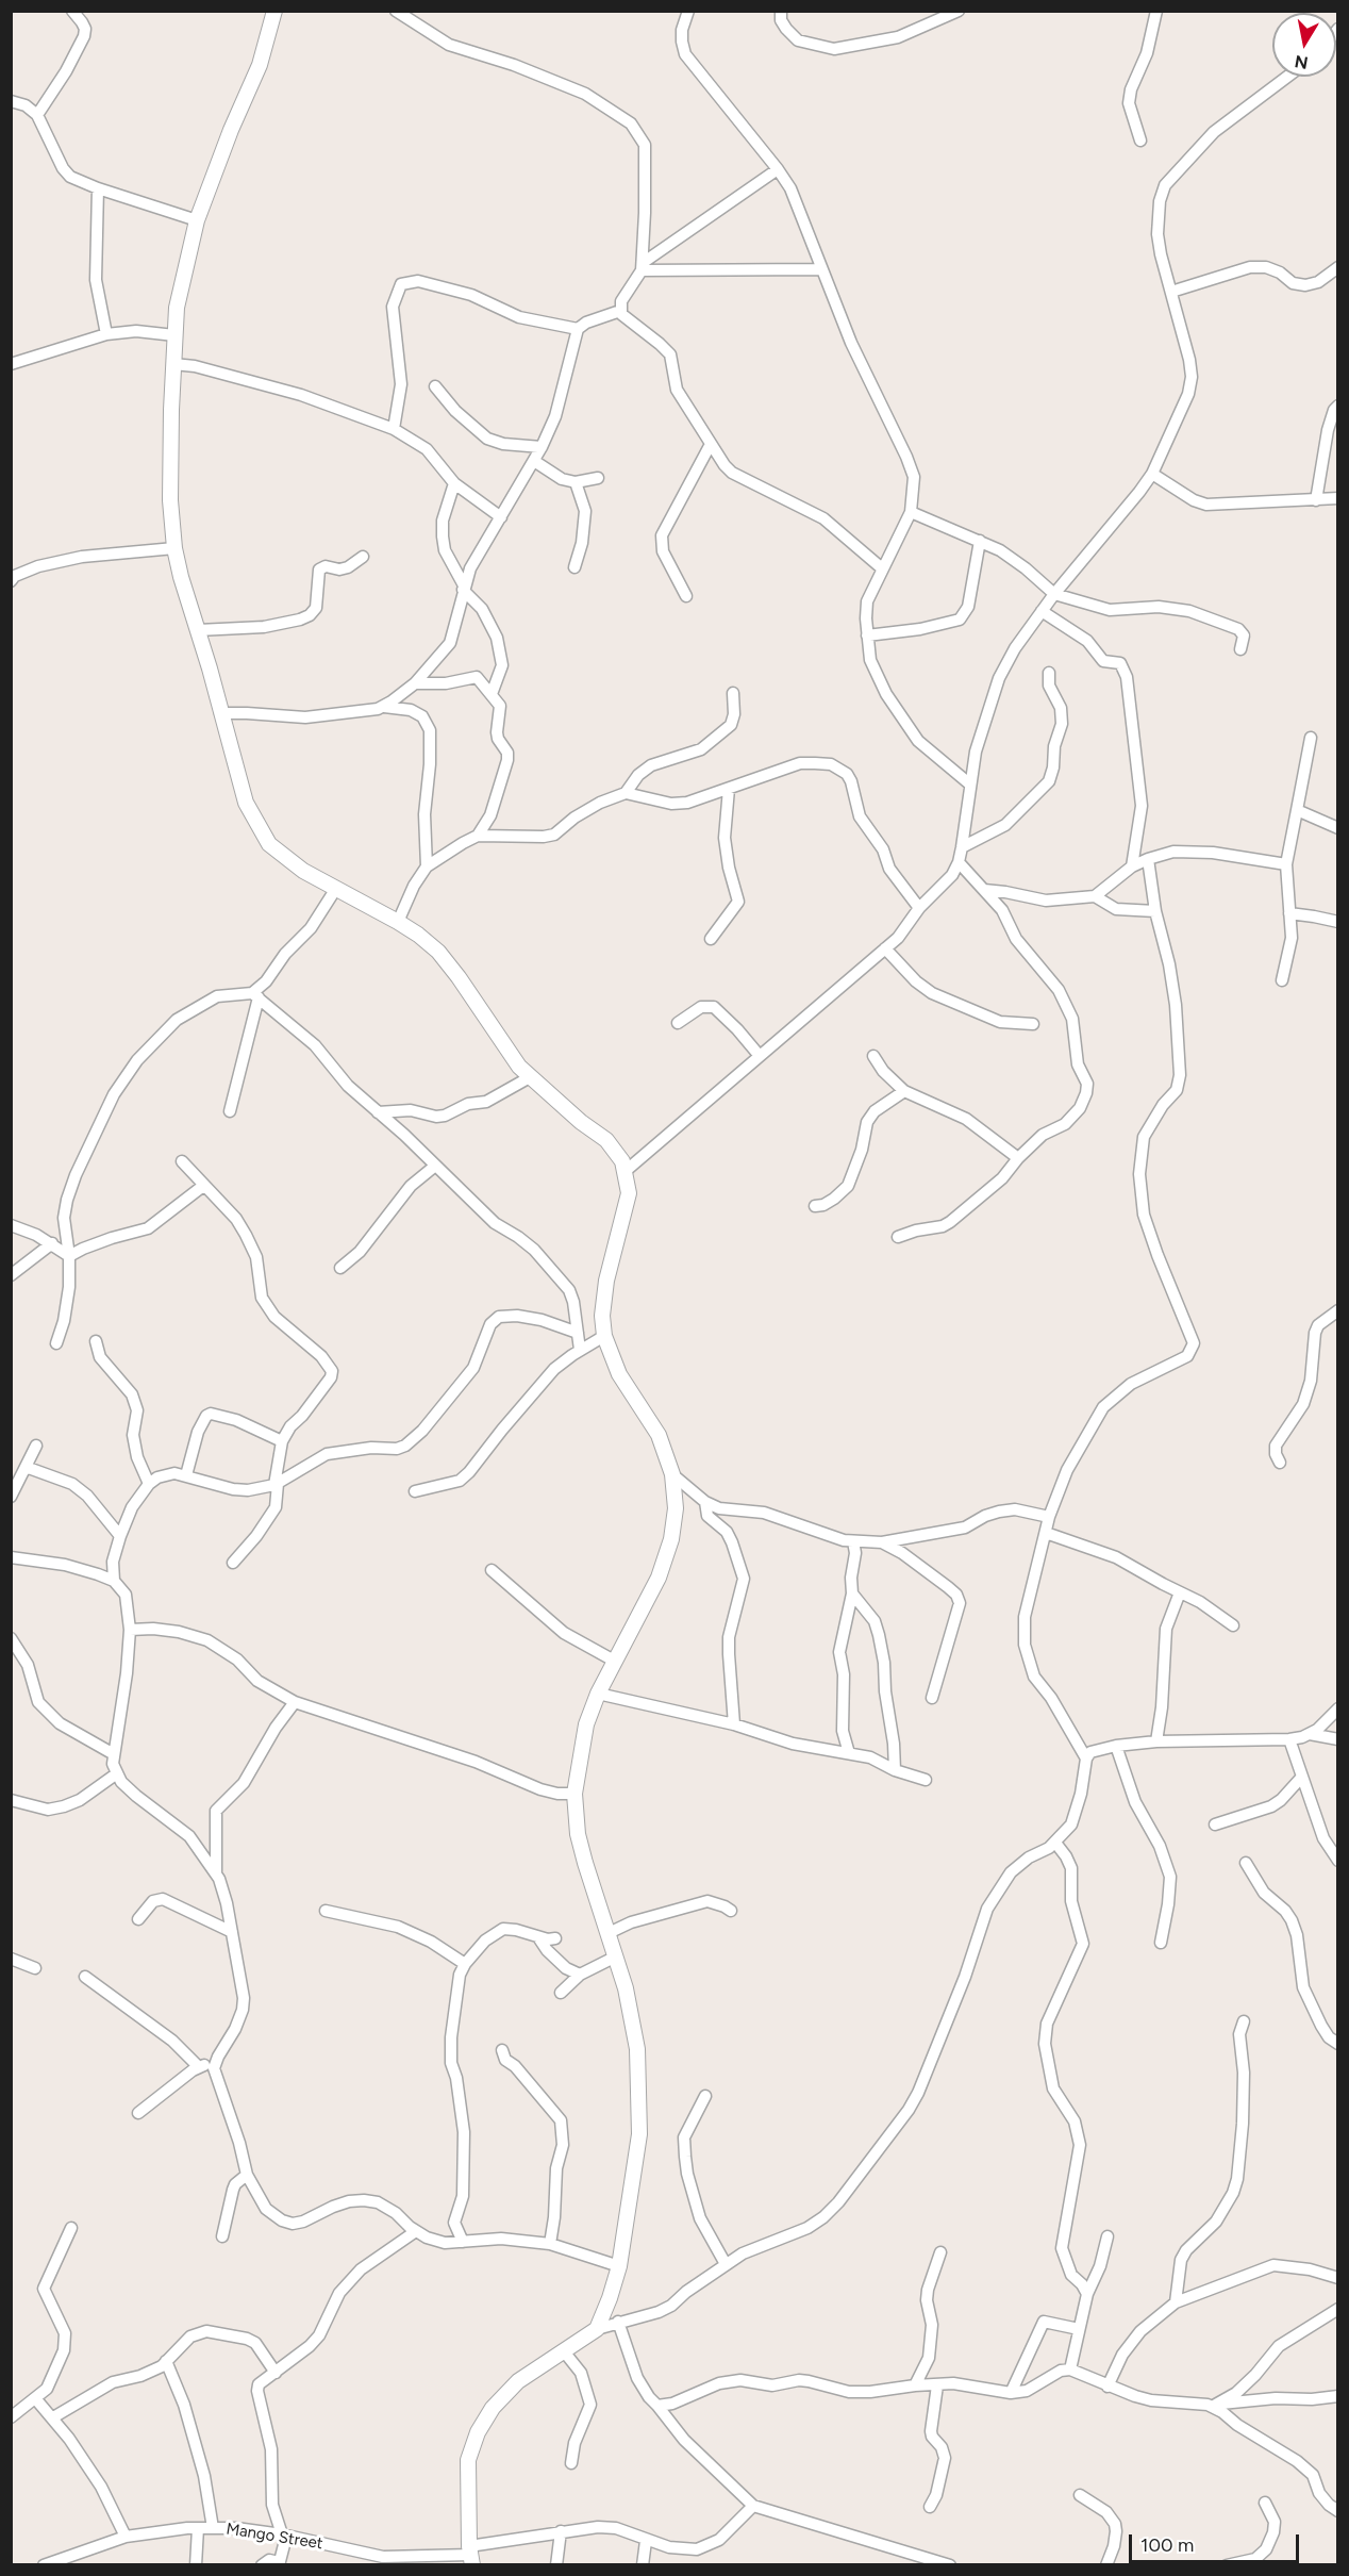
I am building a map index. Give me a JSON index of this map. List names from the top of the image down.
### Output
{
  "streets": {
    "street": ["Mango Street"]
  },
  "scale_bar": "100 m",
  "north": "bottom"
}
